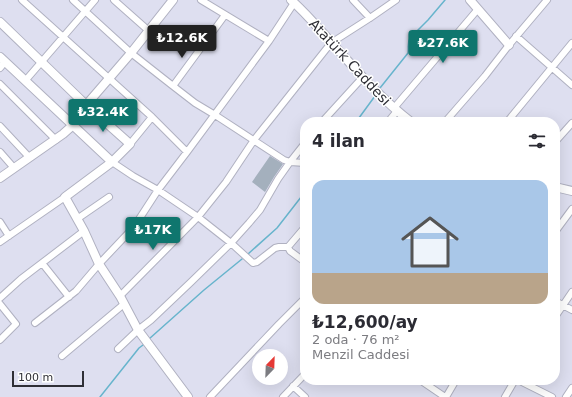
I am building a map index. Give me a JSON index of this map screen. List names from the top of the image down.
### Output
{
  "streets": {
    "street": ["Atatürk Caddesi"]
  },
  "scale_bar": "100 m",
  "north": "top right",
  "page": {
    "price": [
      "₺12.6K",
      "₺27.6K",
      "₺32.4K",
      "₺17K"
    ],
    "heading": "4 ilan",
    "list": [
      {
        "name": "₺12,600/ay",
        "note": "2 oda · 76 m² · Menzil Caddesi"
      }
    ],
    "scale": "100 m"
  }
}
